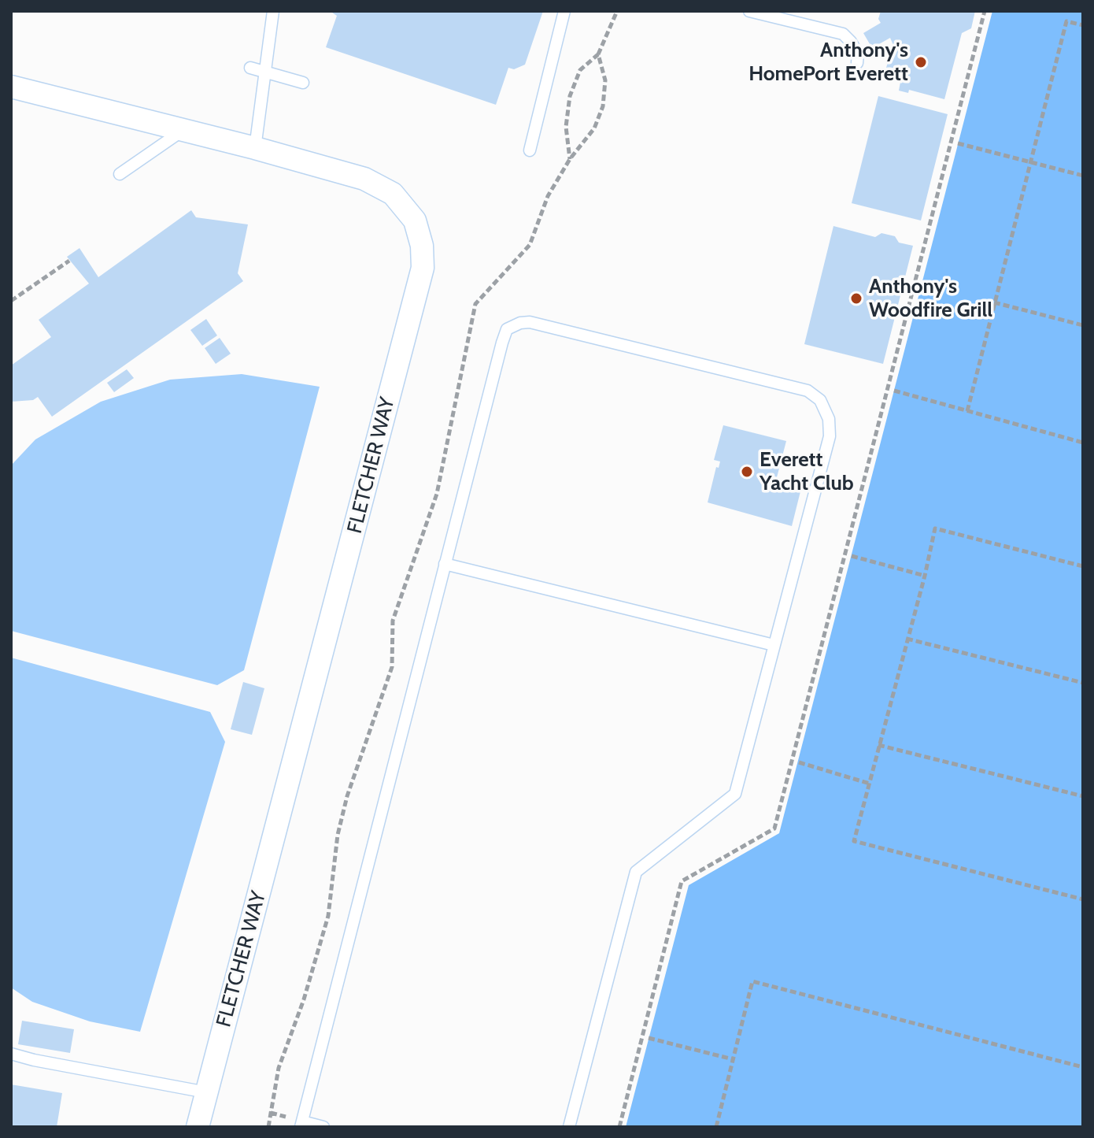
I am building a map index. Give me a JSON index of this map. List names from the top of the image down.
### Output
{
  "streets": {
    "street": ["FLETCHER WAY"]
  },
  "places": ["Anthony's HomePort Everett", "Anthony's Woodfire Grill", "Everett Yacht Club"]
}
